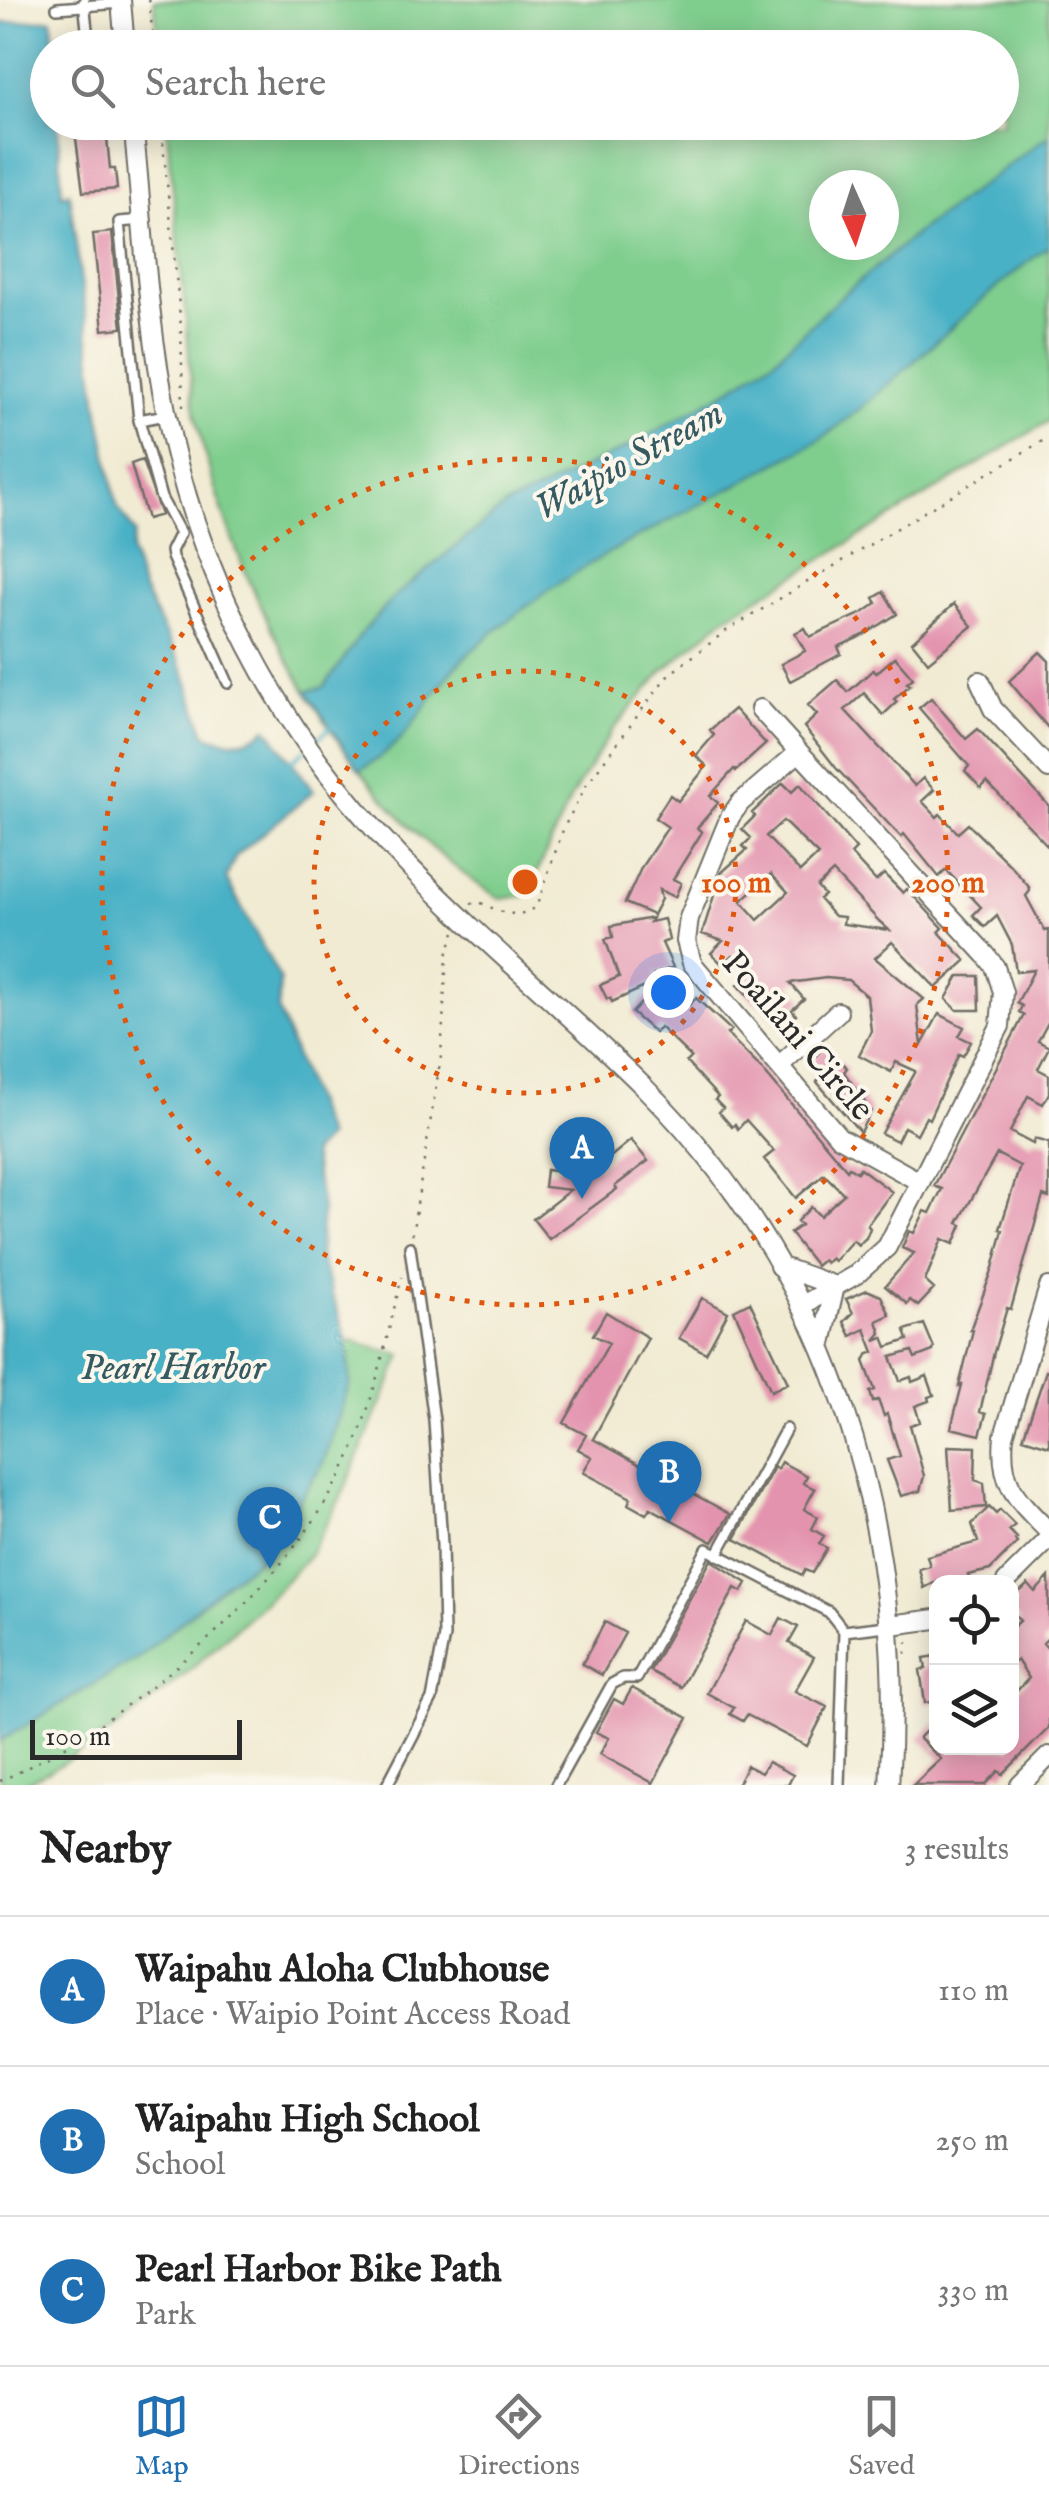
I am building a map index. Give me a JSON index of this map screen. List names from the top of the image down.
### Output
{
  "streets": {
    "street": ["Poailani Circle"]
  },
  "water": ["Waipio Stream", "Pearl Harbor"],
  "scale_bar": "100 m",
  "north": "bottom",
  "page": {
    "search": "Search here",
    "pins": ["A", "B", "C"],
    "scale": "100 m",
    "heading": ["Nearby", "3 results"],
    "list": [
      {
        "mark": "A",
        "name": "Waipahu Aloha Clubhouse",
        "note": "Place · Waipio Point Access Road",
        "value": "110 m"
      },
      {
        "mark": "B",
        "name": "Waipahu High School",
        "note": "School",
        "value": "250 m"
      },
      {
        "mark": "C",
        "name": "Pearl Harbor Bike Path",
        "note": "Park",
        "value": "330 m"
      }
    ],
    "nav": ["Map", "Directions", "Saved"]
  },
  "rings": ["100 m", "200 m"]
}
